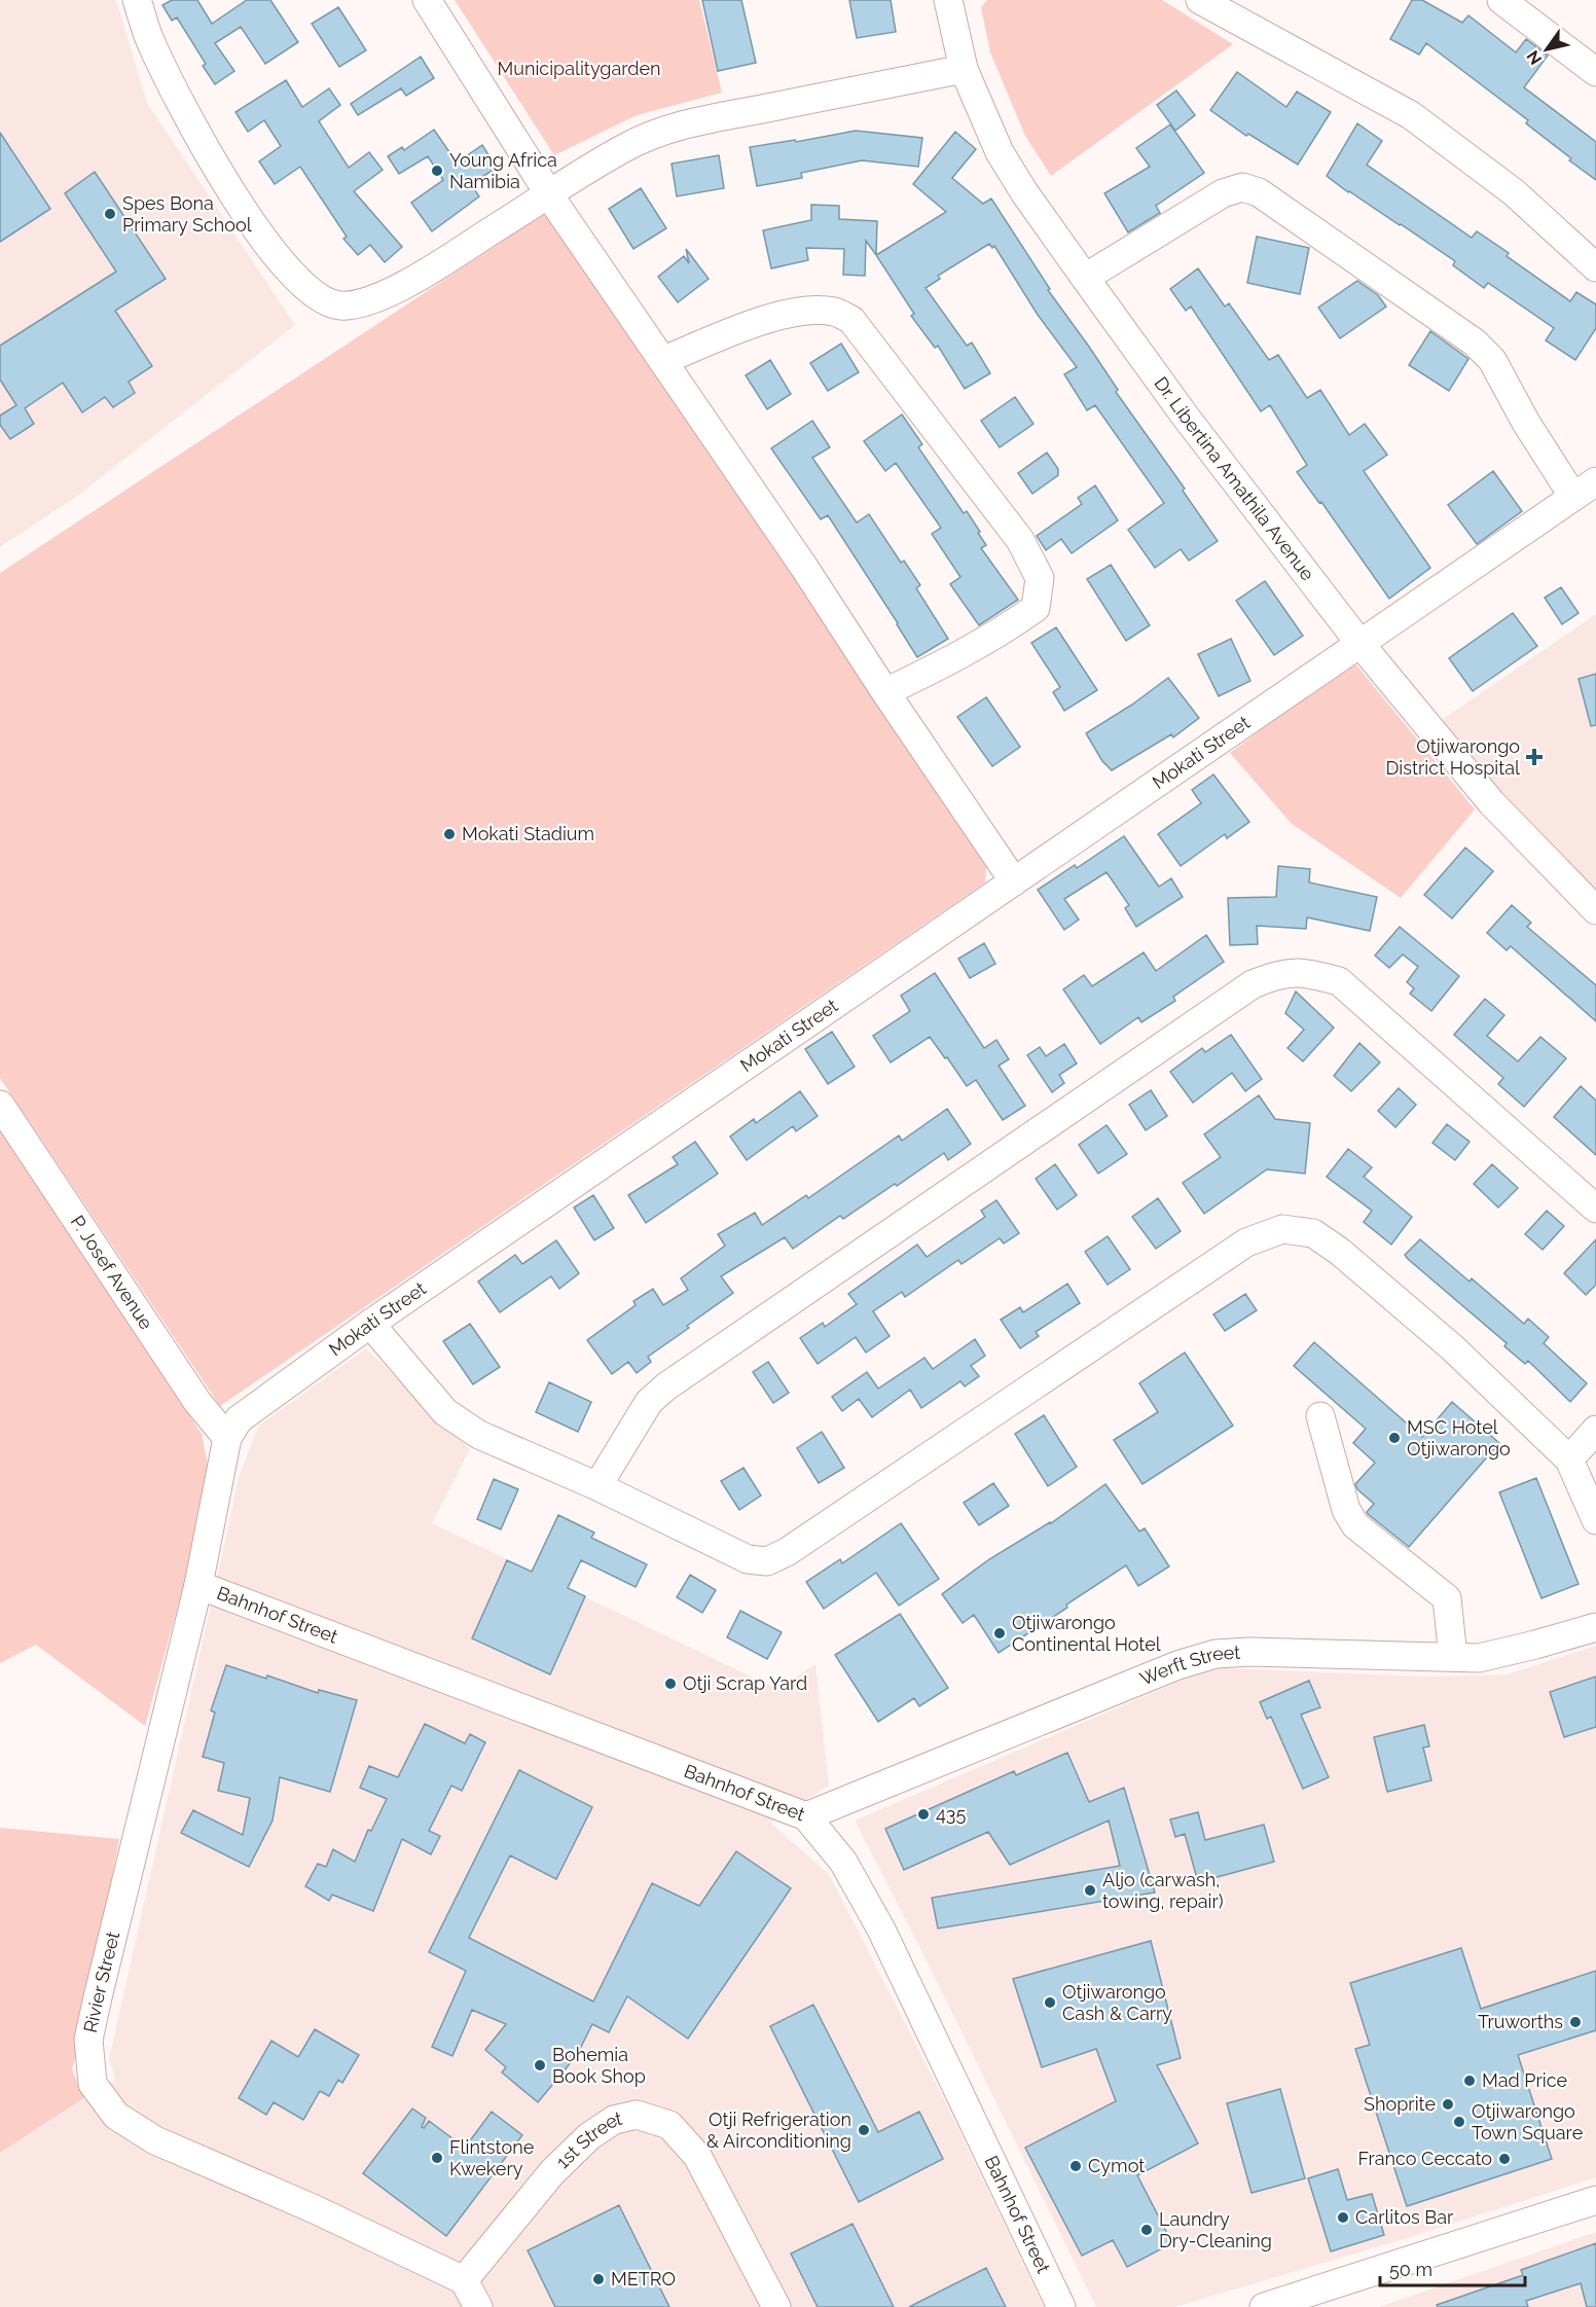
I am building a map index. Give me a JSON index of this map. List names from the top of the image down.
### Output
{
  "streets": {
    "street": [
      "Dr. Libertina Amathila Avenue",
      "Mokati Street",
      "P. Josef Avenue",
      "Bahnhof Street",
      "Werft Street",
      "Rivier Street",
      "1st Street"
    ]
  },
  "crossings": [
    ["Dr. Libertina Amathila Avenue", "Mokati Street"],
    ["Mokati Street", "P. Josef Avenue"],
    ["Mokati Street", "Rivier Street"],
    ["P. Josef Avenue", "Rivier Street"],
    ["Bahnhof Street", "Werft Street"],
    ["Bahnhof Street", "Rivier Street"],
    ["Rivier Street", "1st Street"]
  ],
  "parks": ["Municipalitygarden"],
  "places": {
    "other": [
      "Young Africa Namibia",
      "Spes Bona Primary School",
      "Mokati Stadium",
      "MSC Hotel Otjiwarongo",
      "Otjiwarongo Continental Hotel",
      "Otji Scrap Yard",
      "435",
      "Aljo (carwash, towing, repair)",
      "Otjiwarongo Cash & Carry",
      "Truworths",
      "Bohemia Book Shop",
      "Mad Price",
      "Shoprite",
      "Otjiwarongo Town Square",
      "Otji Refrigeration & Airconditioning",
      "Flintstone Kwekery",
      "Franco Ceccato",
      "Cymot",
      "Carlitos Bar",
      "Laundry Dry-Cleaning",
      "METRO"
    ],
    "health": ["Otjiwarongo District Hospital"]
  },
  "scale_bar": "50 m",
  "north": "bottom left"
}
